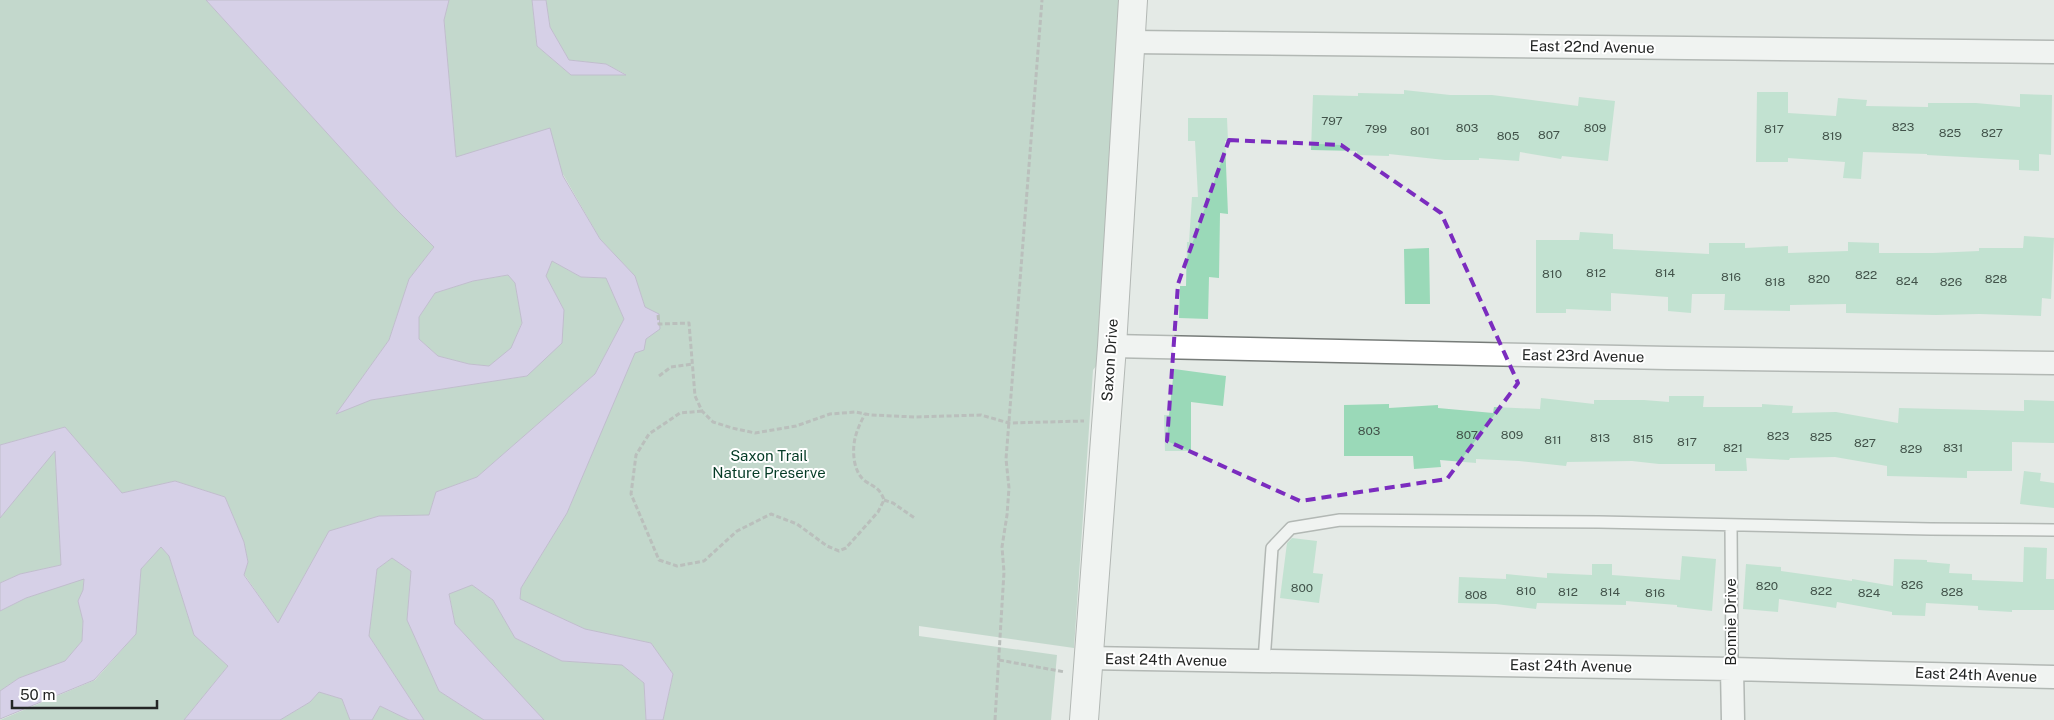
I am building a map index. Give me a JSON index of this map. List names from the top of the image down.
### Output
{
  "streets": {
    "street": [
      "East 22nd Avenue",
      "East 23rd Avenue",
      "Saxon Drive",
      "Bonnie Drive",
      "East 24th Avenue"
    ]
  },
  "crossings": [
    ["East 22nd Avenue", "Saxon Drive"],
    ["East 23rd Avenue", "Saxon Drive"],
    ["Saxon Drive", "East 24th Avenue"],
    ["Bonnie Drive", "East 24th Avenue"]
  ],
  "parks": ["Saxon Trail Nature Preserve"],
  "house_numbers": [
    "797",
    "823",
    "803",
    "809",
    "799",
    "817",
    "801",
    "825",
    "827",
    "807",
    "805",
    "819",
    "812",
    "814",
    "810",
    "822",
    "816",
    "820",
    "828",
    "824",
    "818",
    "826",
    "803",
    "807",
    "809",
    "823",
    "825",
    "813",
    "815",
    "811",
    "817",
    "827",
    "821",
    "831",
    "829",
    "826",
    "820",
    "800",
    "810",
    "822",
    "812",
    "814",
    "828",
    "816",
    "824",
    "808"
  ],
  "scale_bar": "50 m"
}
